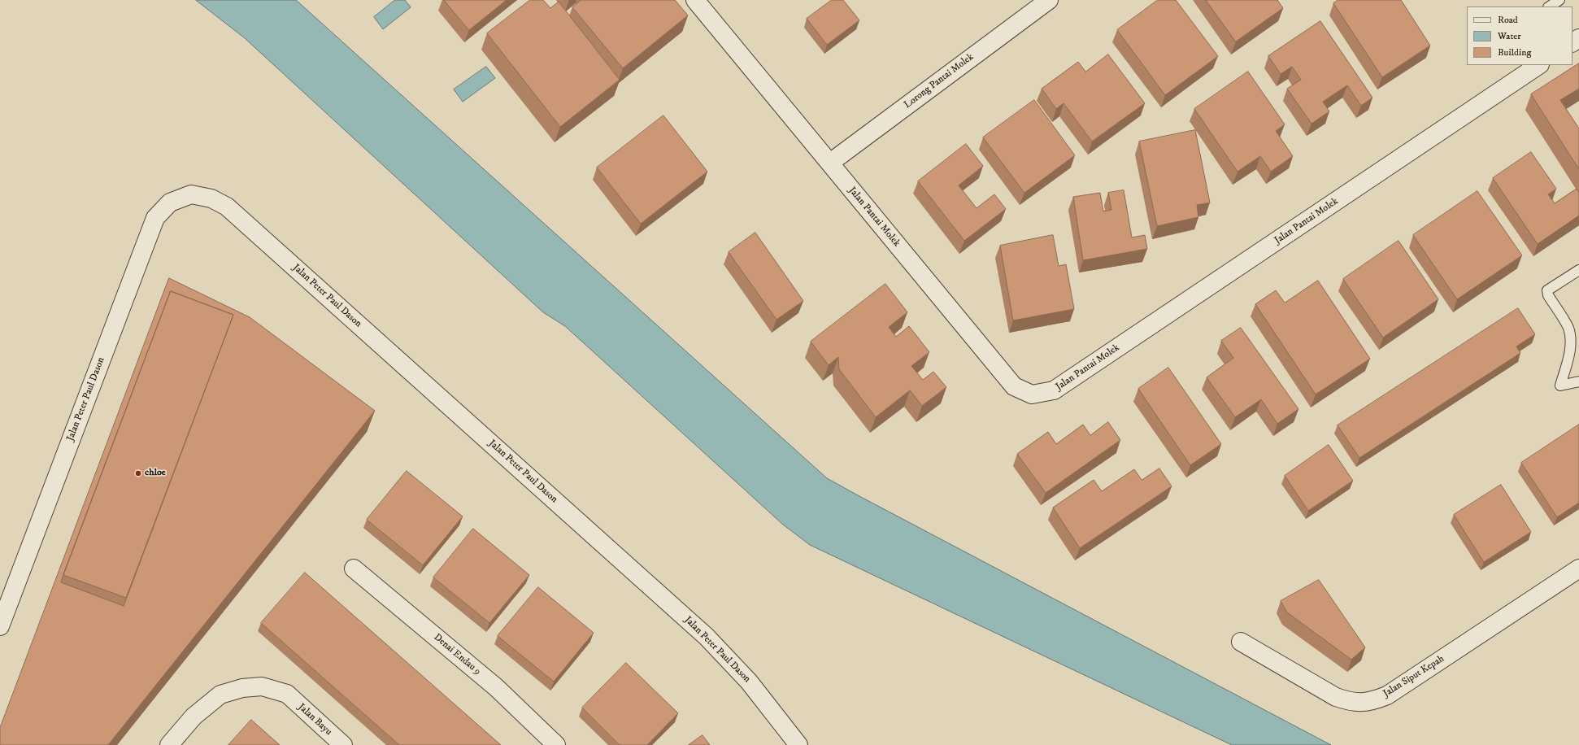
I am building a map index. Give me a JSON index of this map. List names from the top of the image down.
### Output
{
  "streets": {
    "street": [
      "Lorong Pantai Molek",
      "Jalan Pantai Molek",
      "Jalan Peter Paul Dason",
      "Denai Endau 9",
      "Jalan Siput Kepah",
      "Jalan Bayu"
    ]
  },
  "crossings": [
    ["Lorong Pantai Molek", "Jalan Pantai Molek"]
  ],
  "places": ["chloe"],
  "legend": ["Road", "Water", "Building"]
}
